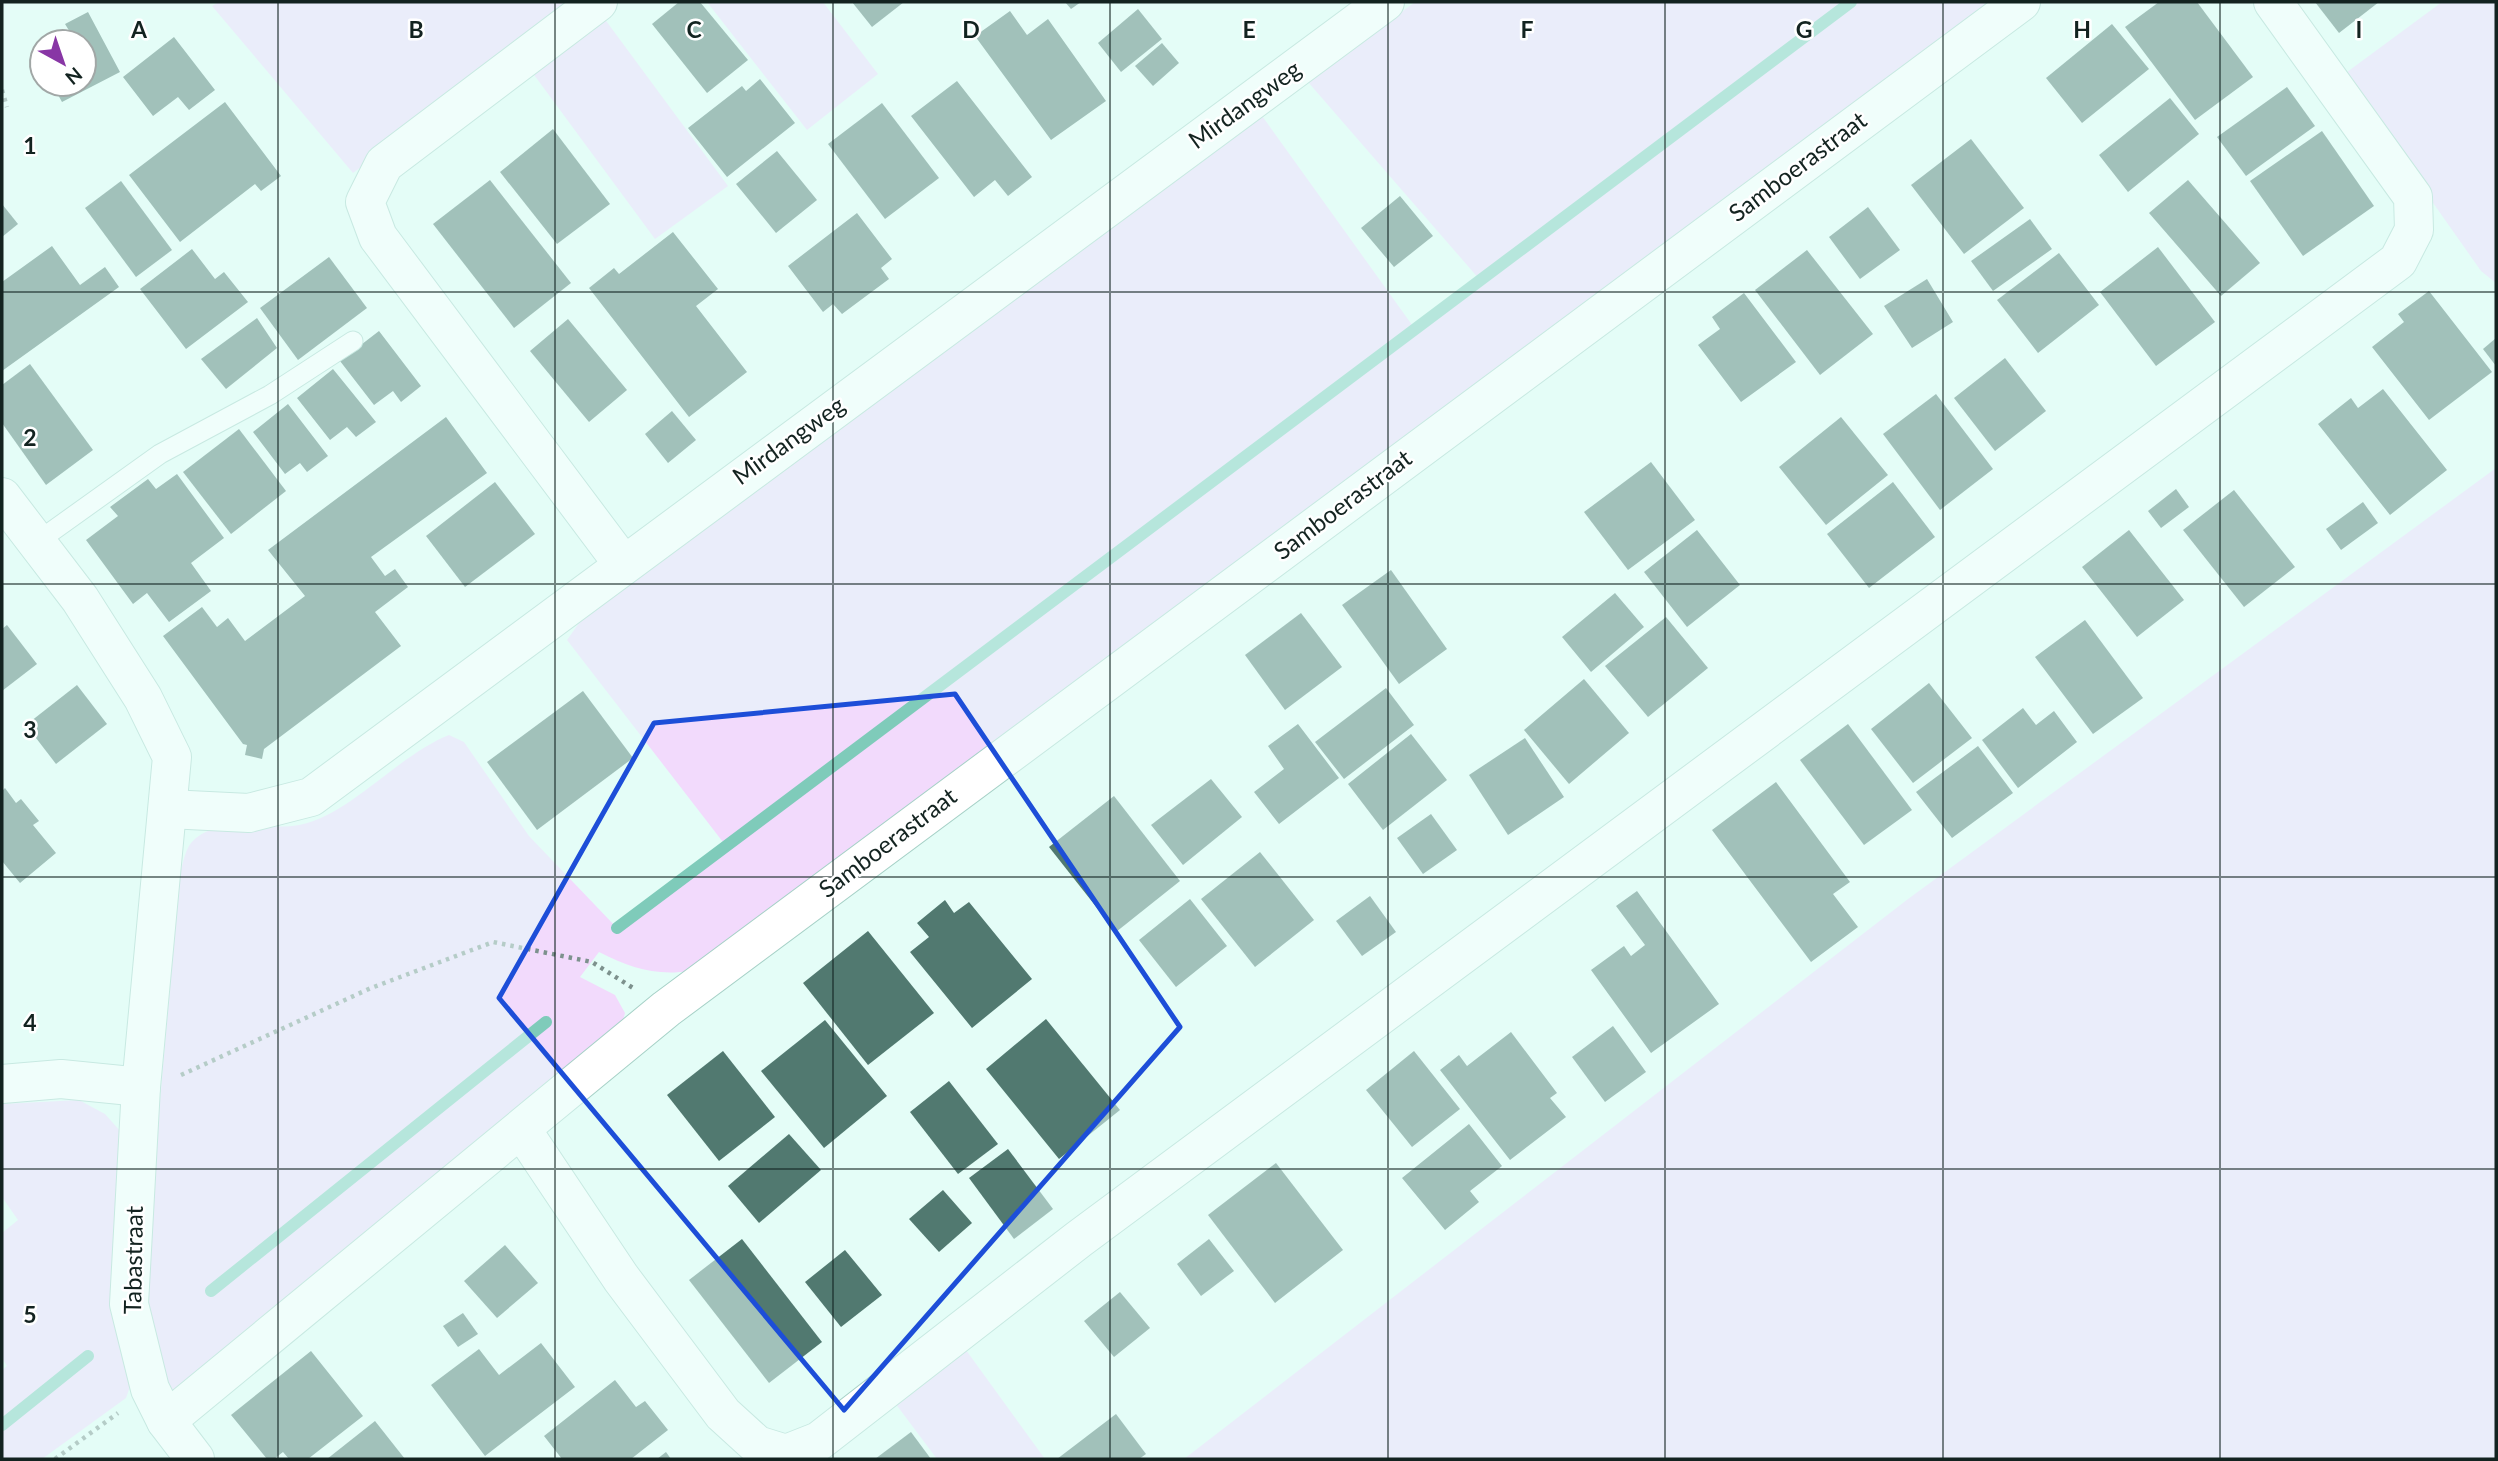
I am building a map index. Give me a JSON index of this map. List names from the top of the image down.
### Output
{
  "streets": {
    "street": ["Mirdangweg", "Samboerastraat", "Tabastraat"]
  },
  "crossings": [
    ["Mirdangweg", "Tabastraat"],
    ["Samboerastraat", "Tabastraat"]
  ],
  "north": "bottom right",
  "grid": {
    "columns": [
      "A",
      "B",
      "C",
      "D",
      "E",
      "F",
      "G",
      "H",
      "I"
    ],
    "rows": [
      "1",
      "2",
      "3",
      "4",
      "5"
    ]
  }
}
